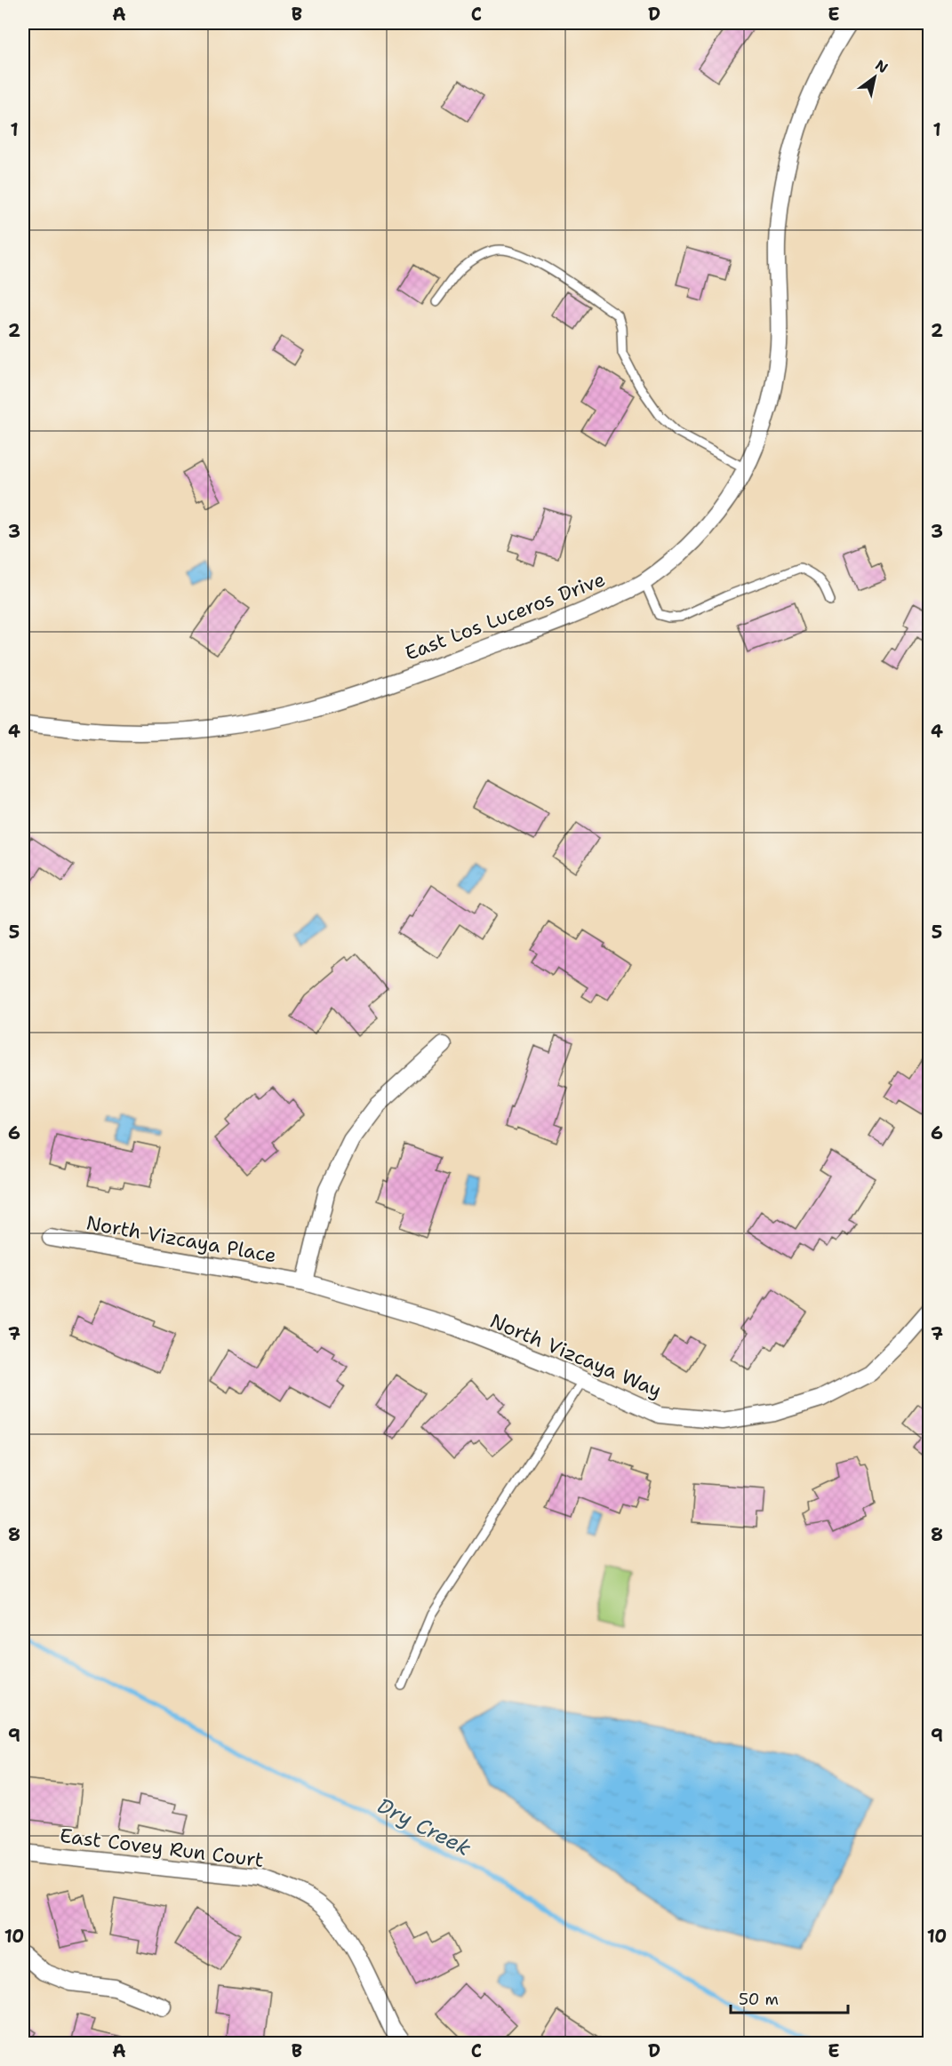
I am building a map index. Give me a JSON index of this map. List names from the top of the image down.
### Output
{
  "streets": {
    "street": [
      "East Los Luceros Drive",
      "North Vizcaya Place",
      "North Vizcaya Way",
      "East Covey Run Court"
    ]
  },
  "crossings": [
    ["North Vizcaya Place", "North Vizcaya Way"]
  ],
  "water": ["Dry Creek"],
  "scale_bar": "50 m",
  "north": "top right",
  "grid": {
    "columns": [
      "A",
      "B",
      "C",
      "D",
      "E"
    ],
    "rows": [
      "1",
      "2",
      "3",
      "4",
      "5",
      "6",
      "7",
      "8",
      "9",
      "10"
    ]
  }
}
